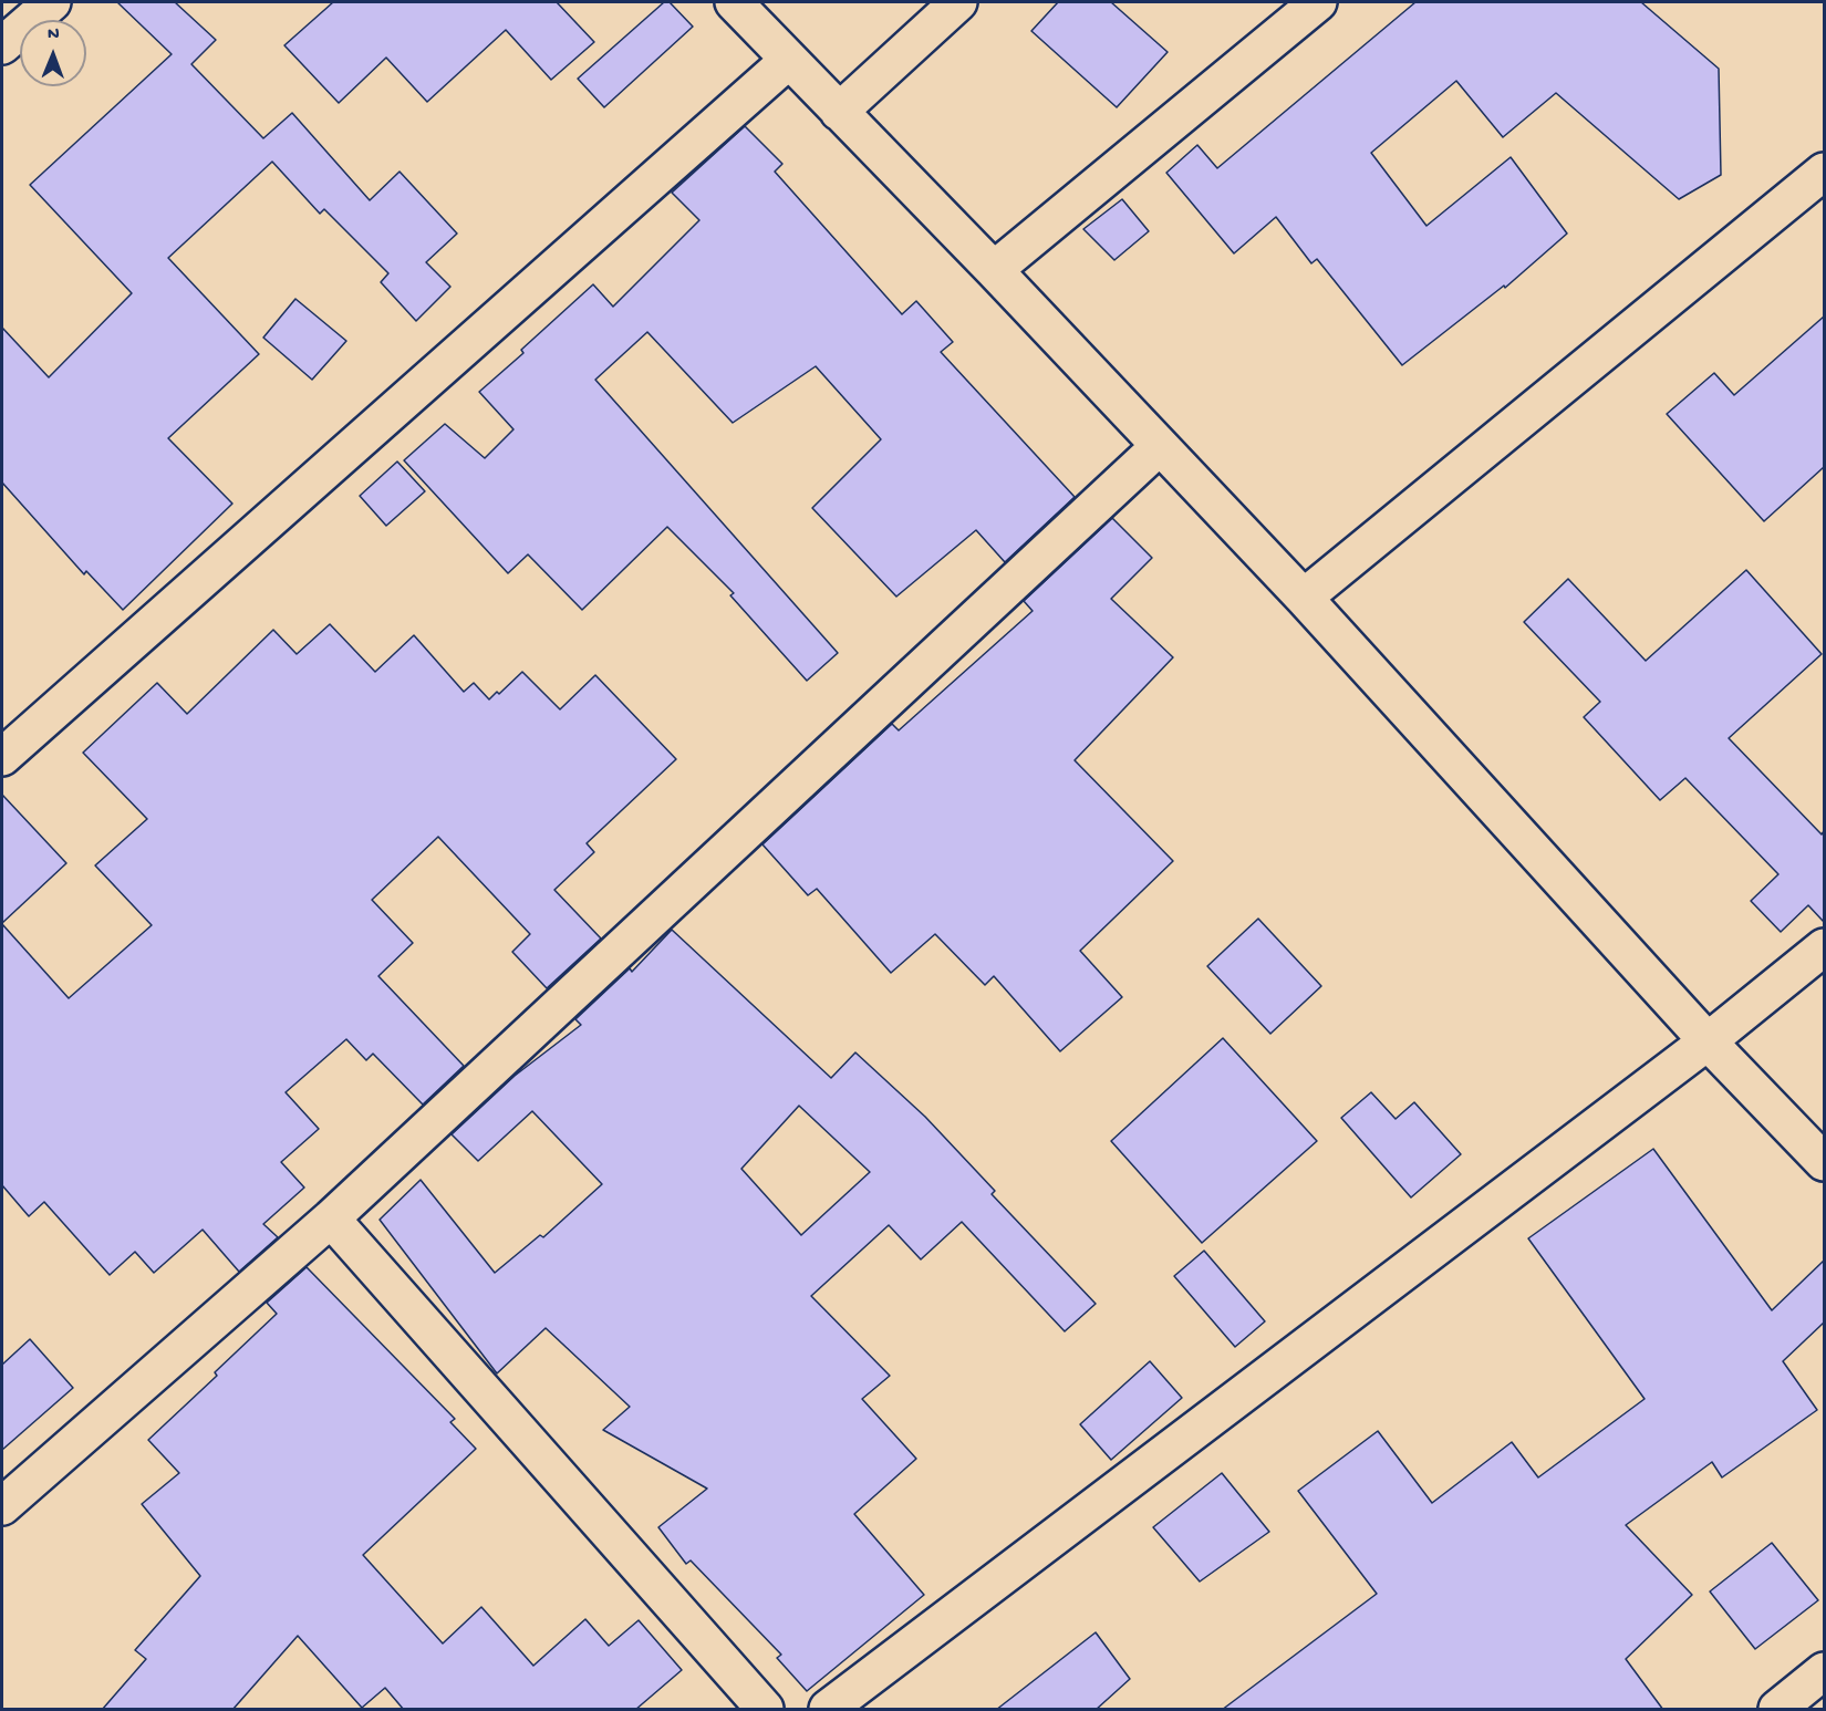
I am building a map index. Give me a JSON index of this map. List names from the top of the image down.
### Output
{
  "north": "top"
}
